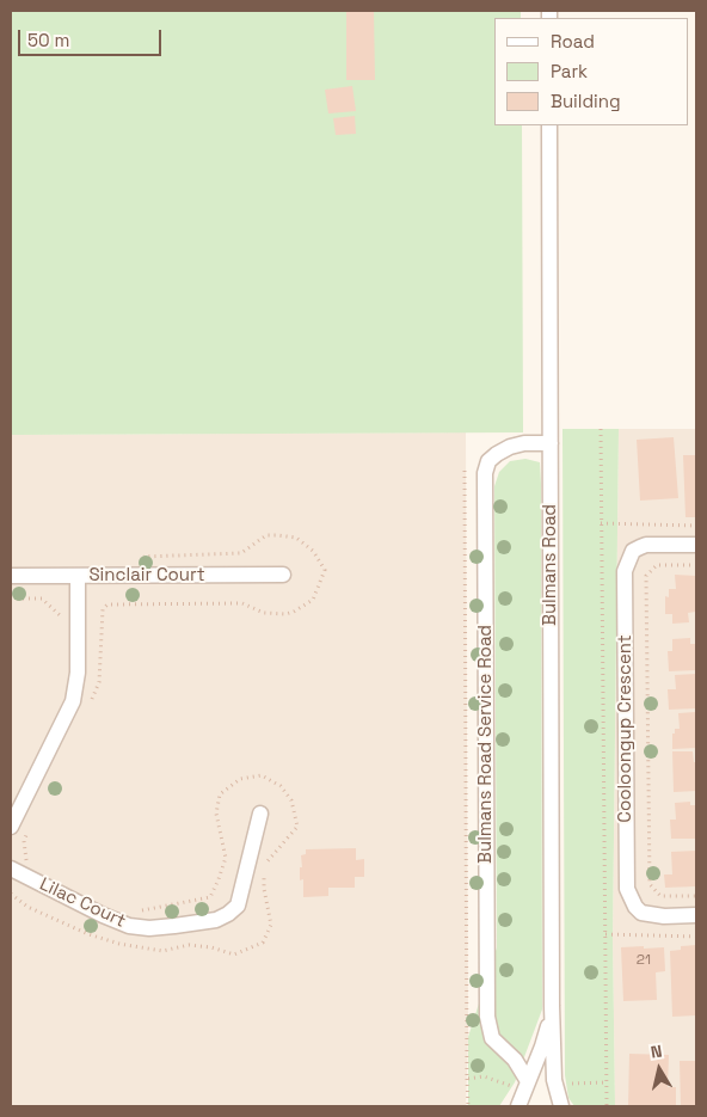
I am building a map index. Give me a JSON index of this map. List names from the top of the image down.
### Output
{
  "streets": {
    "street": [
      "Bulmans Road",
      "Sinclair Court",
      "Cooloongup Crescent",
      "Bulmans Road Service Road",
      "Lilac Court"
    ]
  },
  "crossings": [
    ["Bulmans Road", "Bulmans Road Service Road"]
  ],
  "house_numbers": ["21"],
  "legend": ["Road", "Park", "Building"],
  "scale_bar": "50 m",
  "north": "top"
}
